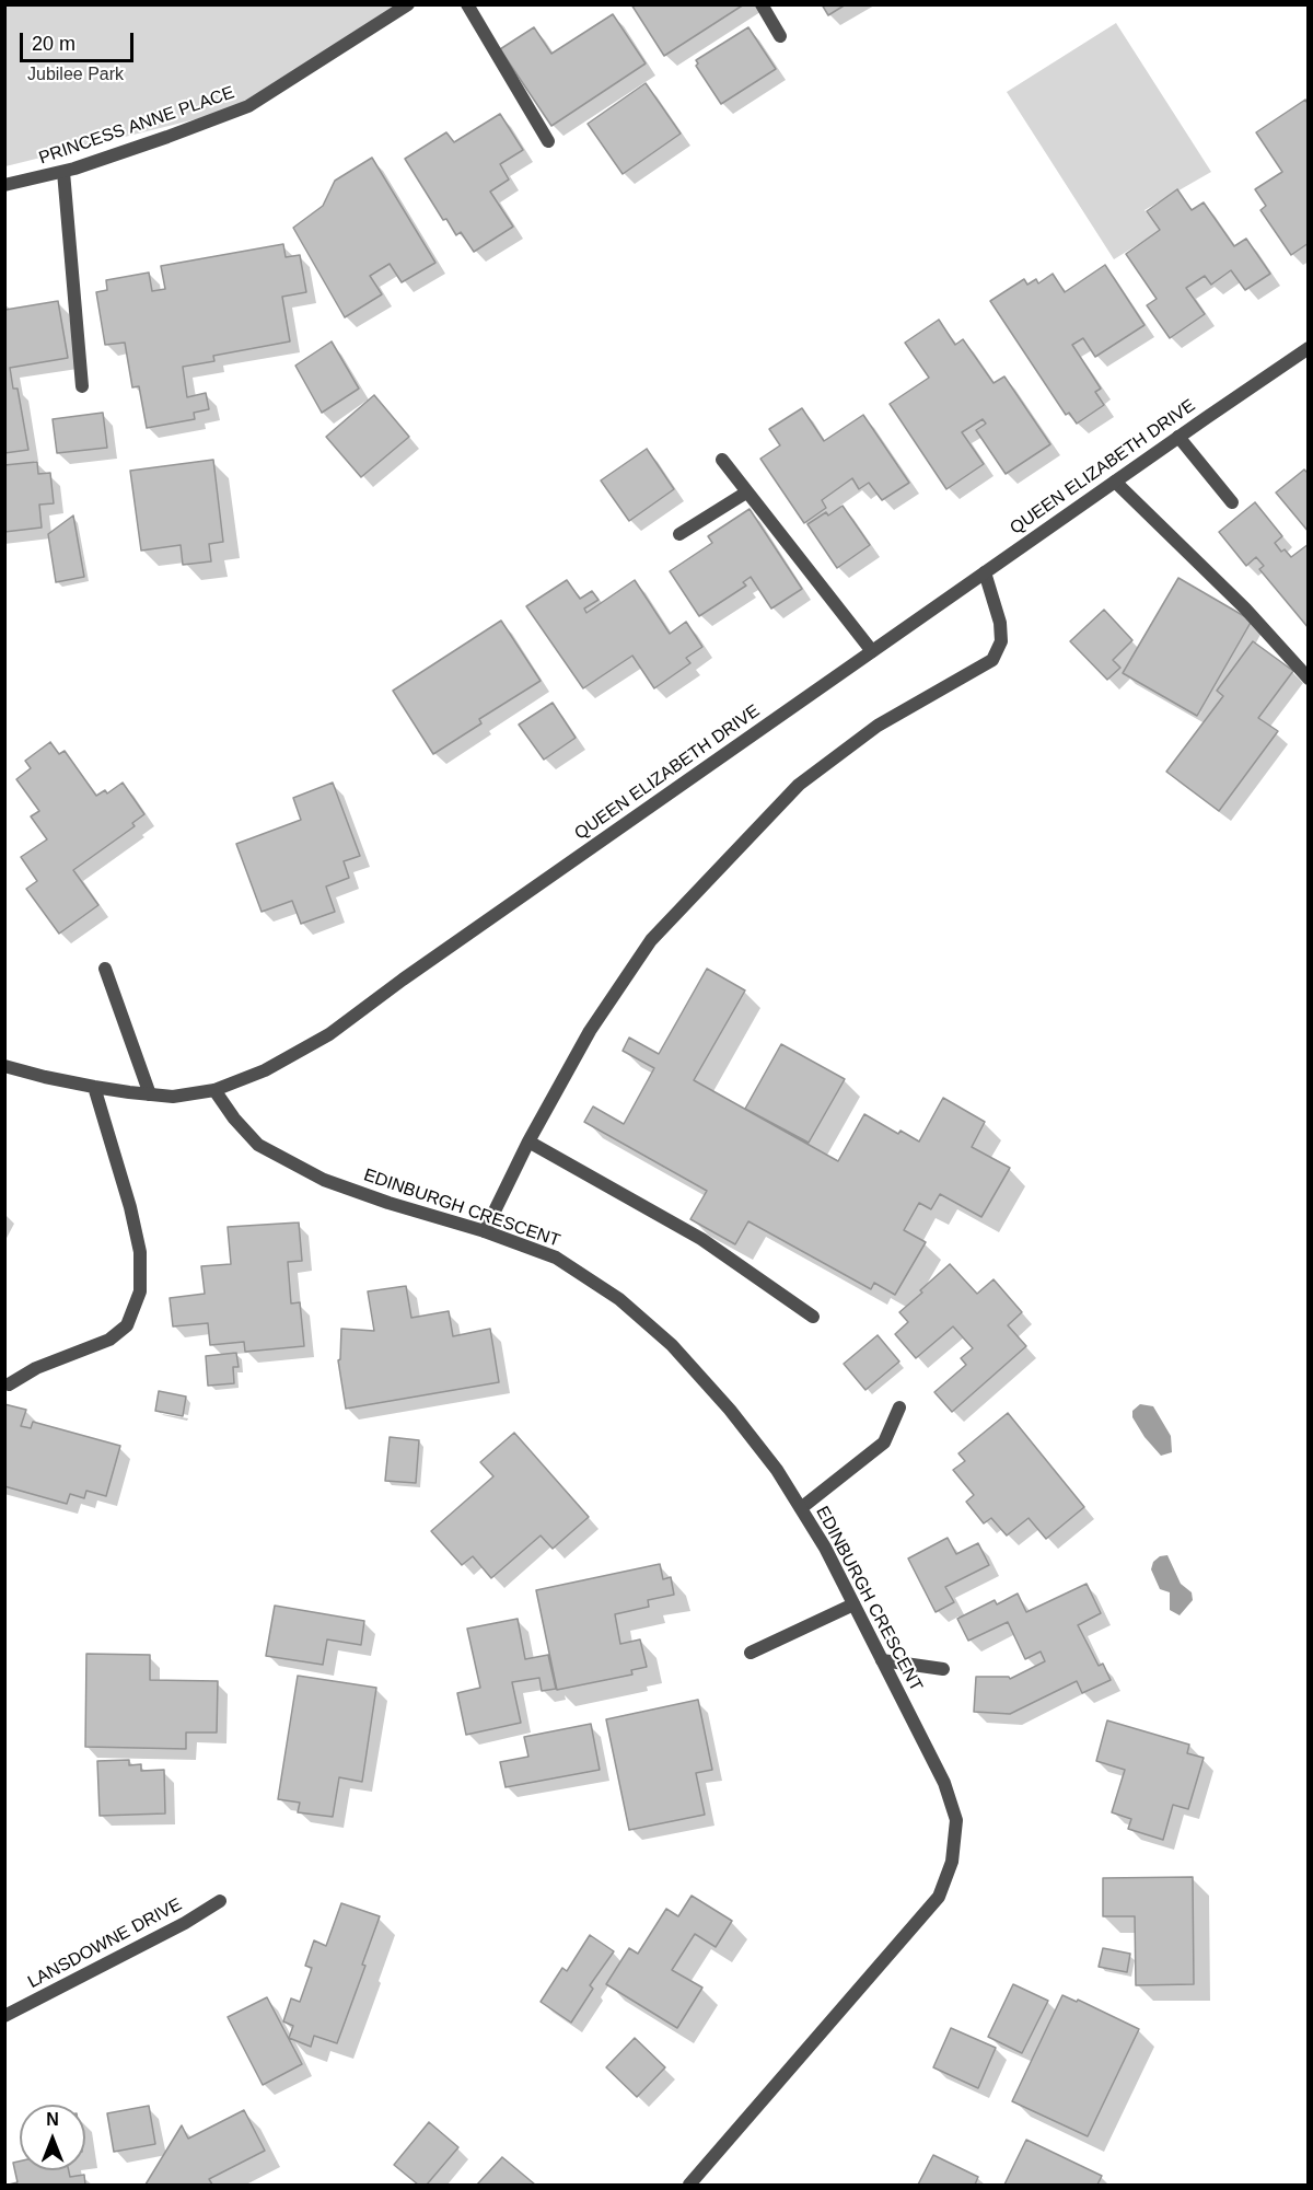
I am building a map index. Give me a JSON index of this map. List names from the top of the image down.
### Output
{
  "streets": {
    "street": [
      "PRINCESS ANNE PLACE",
      "QUEEN ELIZABETH DRIVE",
      "EDINBURGH CRESCENT",
      "LANSDOWNE DRIVE"
    ]
  },
  "crossings": [
    ["QUEEN ELIZABETH DRIVE", "EDINBURGH CRESCENT"]
  ],
  "parks": ["Jubilee Park"],
  "scale_bar": "20 m",
  "north": "top"
}
